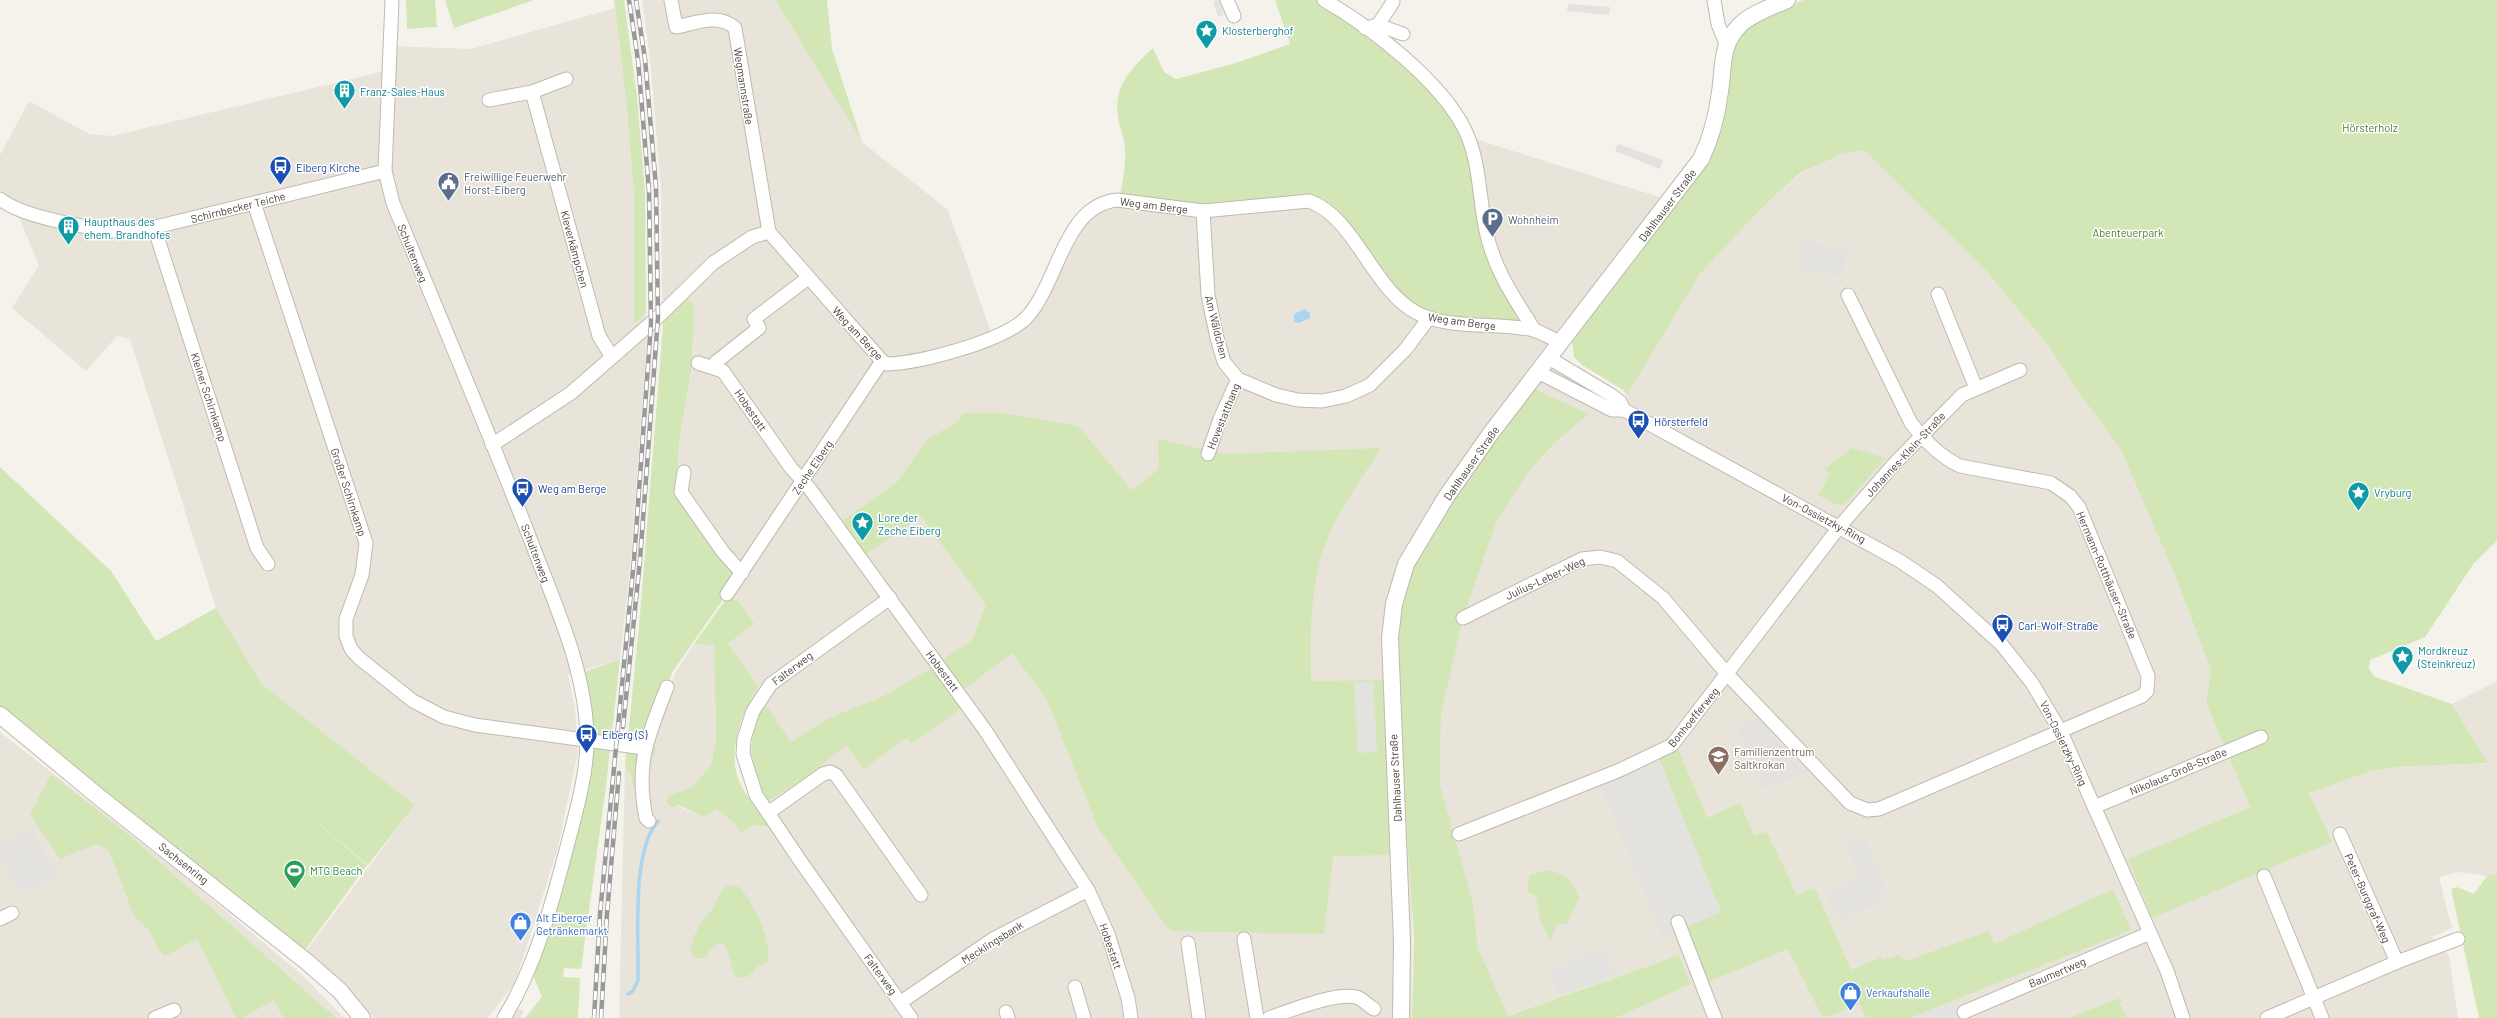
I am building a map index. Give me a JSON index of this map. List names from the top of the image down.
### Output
{
  "streets": {
    "street": [
      "Wegmannstraße",
      "Weg am Berge",
      "Dahlhauser Straße",
      "Schirnbecker Teiche",
      "Kleverkämpchen",
      "Schultenweg",
      "Am Wäldchen",
      "Kleiner Schirnkamp",
      "Hobestatt",
      "Hovestatthang",
      "Johannes-Klein-Straße",
      "Zeche Eiberg",
      "Großer Schirnkamp",
      "Von-Ossietzky-Ring",
      "Hermann-Rotthäuser-Straße",
      "Julius-Leber-Weg",
      "Falterweg",
      "Bonhoefferweg",
      "Nikolaus-Groß-Straße",
      "Sachsenring",
      "Peter-Burggraf-Weg",
      "Mecklingsbank",
      "Baumertweg"
    ]
  },
  "crossings": [
    ["Wegmannstraße", "Weg am Berge"],
    ["Weg am Berge", "Dahlhauser Straße"],
    ["Weg am Berge", "Am Wäldchen"],
    ["Weg am Berge", "Zeche Eiberg"],
    ["Dahlhauser Straße", "Von-Ossietzky-Ring"],
    ["Schirnbecker Teiche", "Schultenweg"],
    ["Schirnbecker Teiche", "Kleiner Schirnkamp"],
    ["Schirnbecker Teiche", "Großer Schirnkamp"],
    ["Schultenweg", "Großer Schirnkamp"],
    ["Am Wäldchen", "Hovestatthang"],
    ["Hobestatt", "Zeche Eiberg"],
    ["Hobestatt", "Falterweg"],
    ["Hobestatt", "Mecklingsbank"],
    ["Johannes-Klein-Straße", "Von-Ossietzky-Ring"],
    ["Johannes-Klein-Straße", "Hermann-Rotthäuser-Straße"],
    ["Johannes-Klein-Straße", "Bonhoefferweg"],
    ["Von-Ossietzky-Ring", "Hermann-Rotthäuser-Straße"],
    ["Von-Ossietzky-Ring", "Bonhoefferweg"],
    ["Von-Ossietzky-Ring", "Nikolaus-Groß-Straße"],
    ["Von-Ossietzky-Ring", "Baumertweg"],
    ["Julius-Leber-Weg", "Bonhoefferweg"],
    ["Falterweg", "Mecklingsbank"]
  ],
  "parks": ["Hörsterholz", "Abenteuerpark"],
  "places": {
    "place": [
      "Klosterberghof",
      "Vryburg",
      "Lore der Zeche Eiberg",
      "Mordkreuz (Steinkreuz)"
    ],
    "building": ["Franz-Sales-Haus", "Haupthaus des ehem. Brandhofes"],
    "bus stop": [
      "Eiberg Kirche",
      "Hörsterfeld",
      "Weg am Berge",
      "Carl-Wolf-Straße",
      "Eiberg (S)"
    ],
    "public building": ["Freiwillige Feuerwehr Horst-Eiberg"],
    "parking": ["Wohnheim"],
    "school or university": ["Familienzentrum Saltkrokan"],
    "sports": ["MTG Beach"],
    "shop": ["Alt Eiberger Getränkemarkt", "Verkaufshalle"]
  }
}
